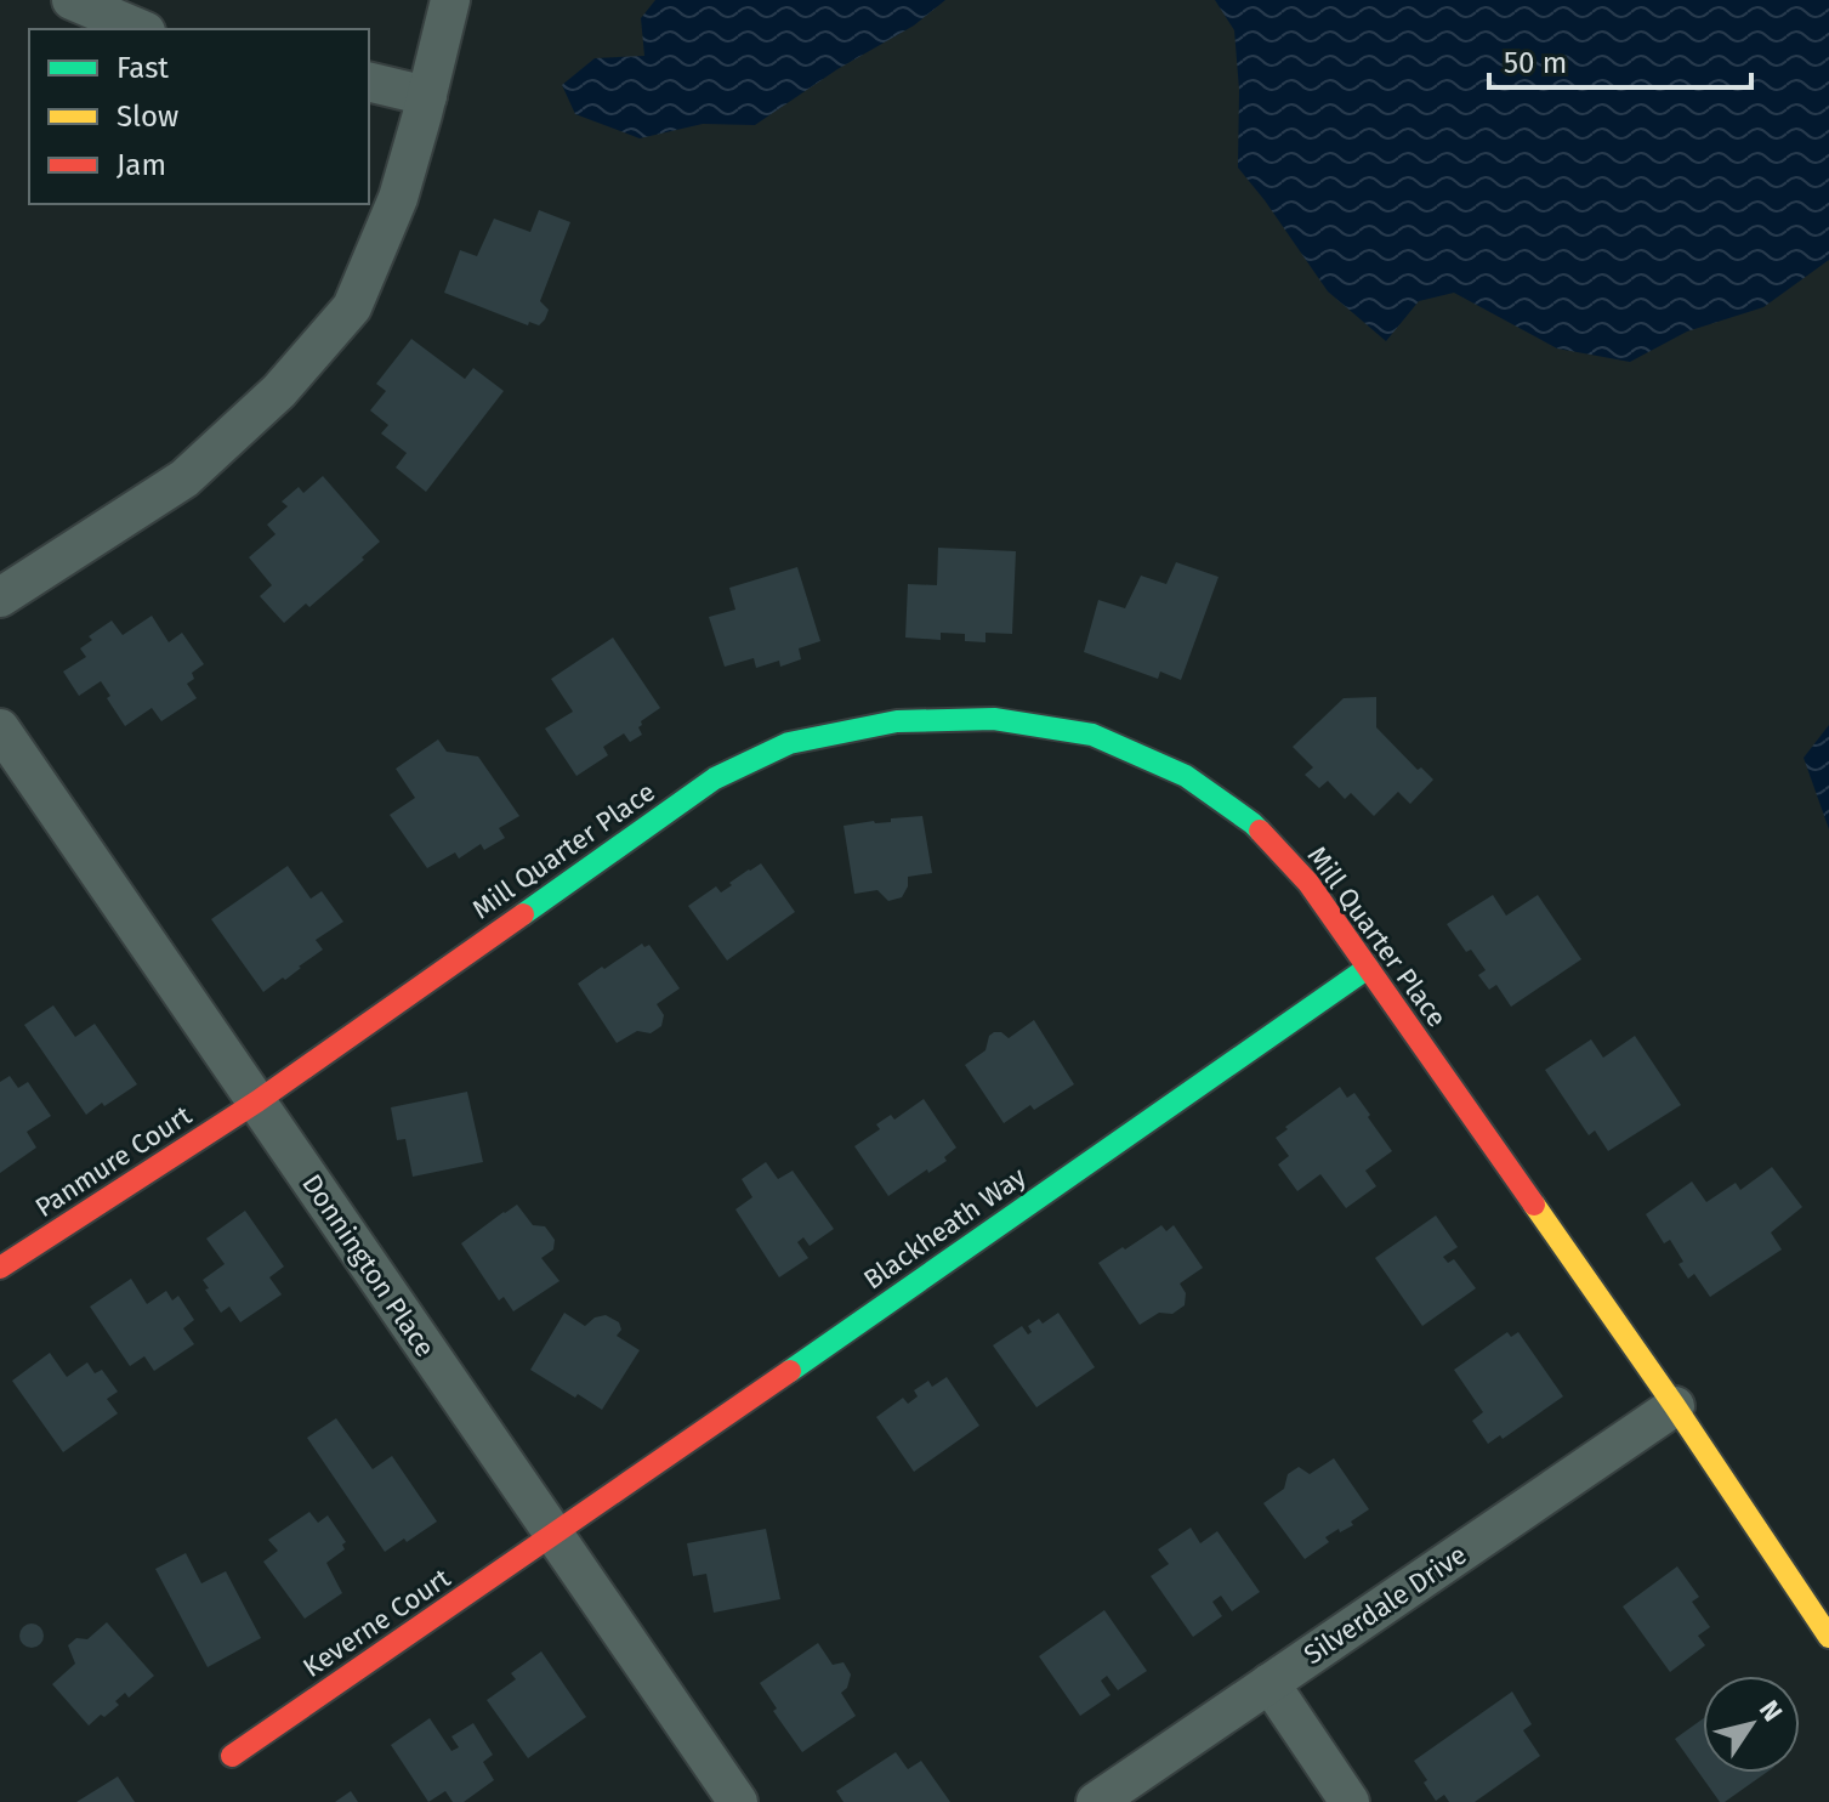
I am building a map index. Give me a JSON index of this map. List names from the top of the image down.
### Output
{
  "streets": {
    "street": [
      "Mill Quarter Place",
      "Panmure Court",
      "Blackheath Way",
      "Donnington Place",
      "Silverdale Drive",
      "Keverne Court"
    ]
  },
  "crossings": [
    ["Mill Quarter Place", "Panmure Court"],
    ["Mill Quarter Place", "Blackheath Way"],
    ["Mill Quarter Place", "Donnington Place"],
    ["Mill Quarter Place", "Silverdale Drive"],
    ["Panmure Court", "Donnington Place"],
    ["Blackheath Way", "Donnington Place"],
    ["Blackheath Way", "Keverne Court"],
    ["Donnington Place", "Keverne Court"]
  ],
  "legend": ["Fast", "Slow", "Jam"],
  "scale_bar": "50 m",
  "north": "top right"
}
